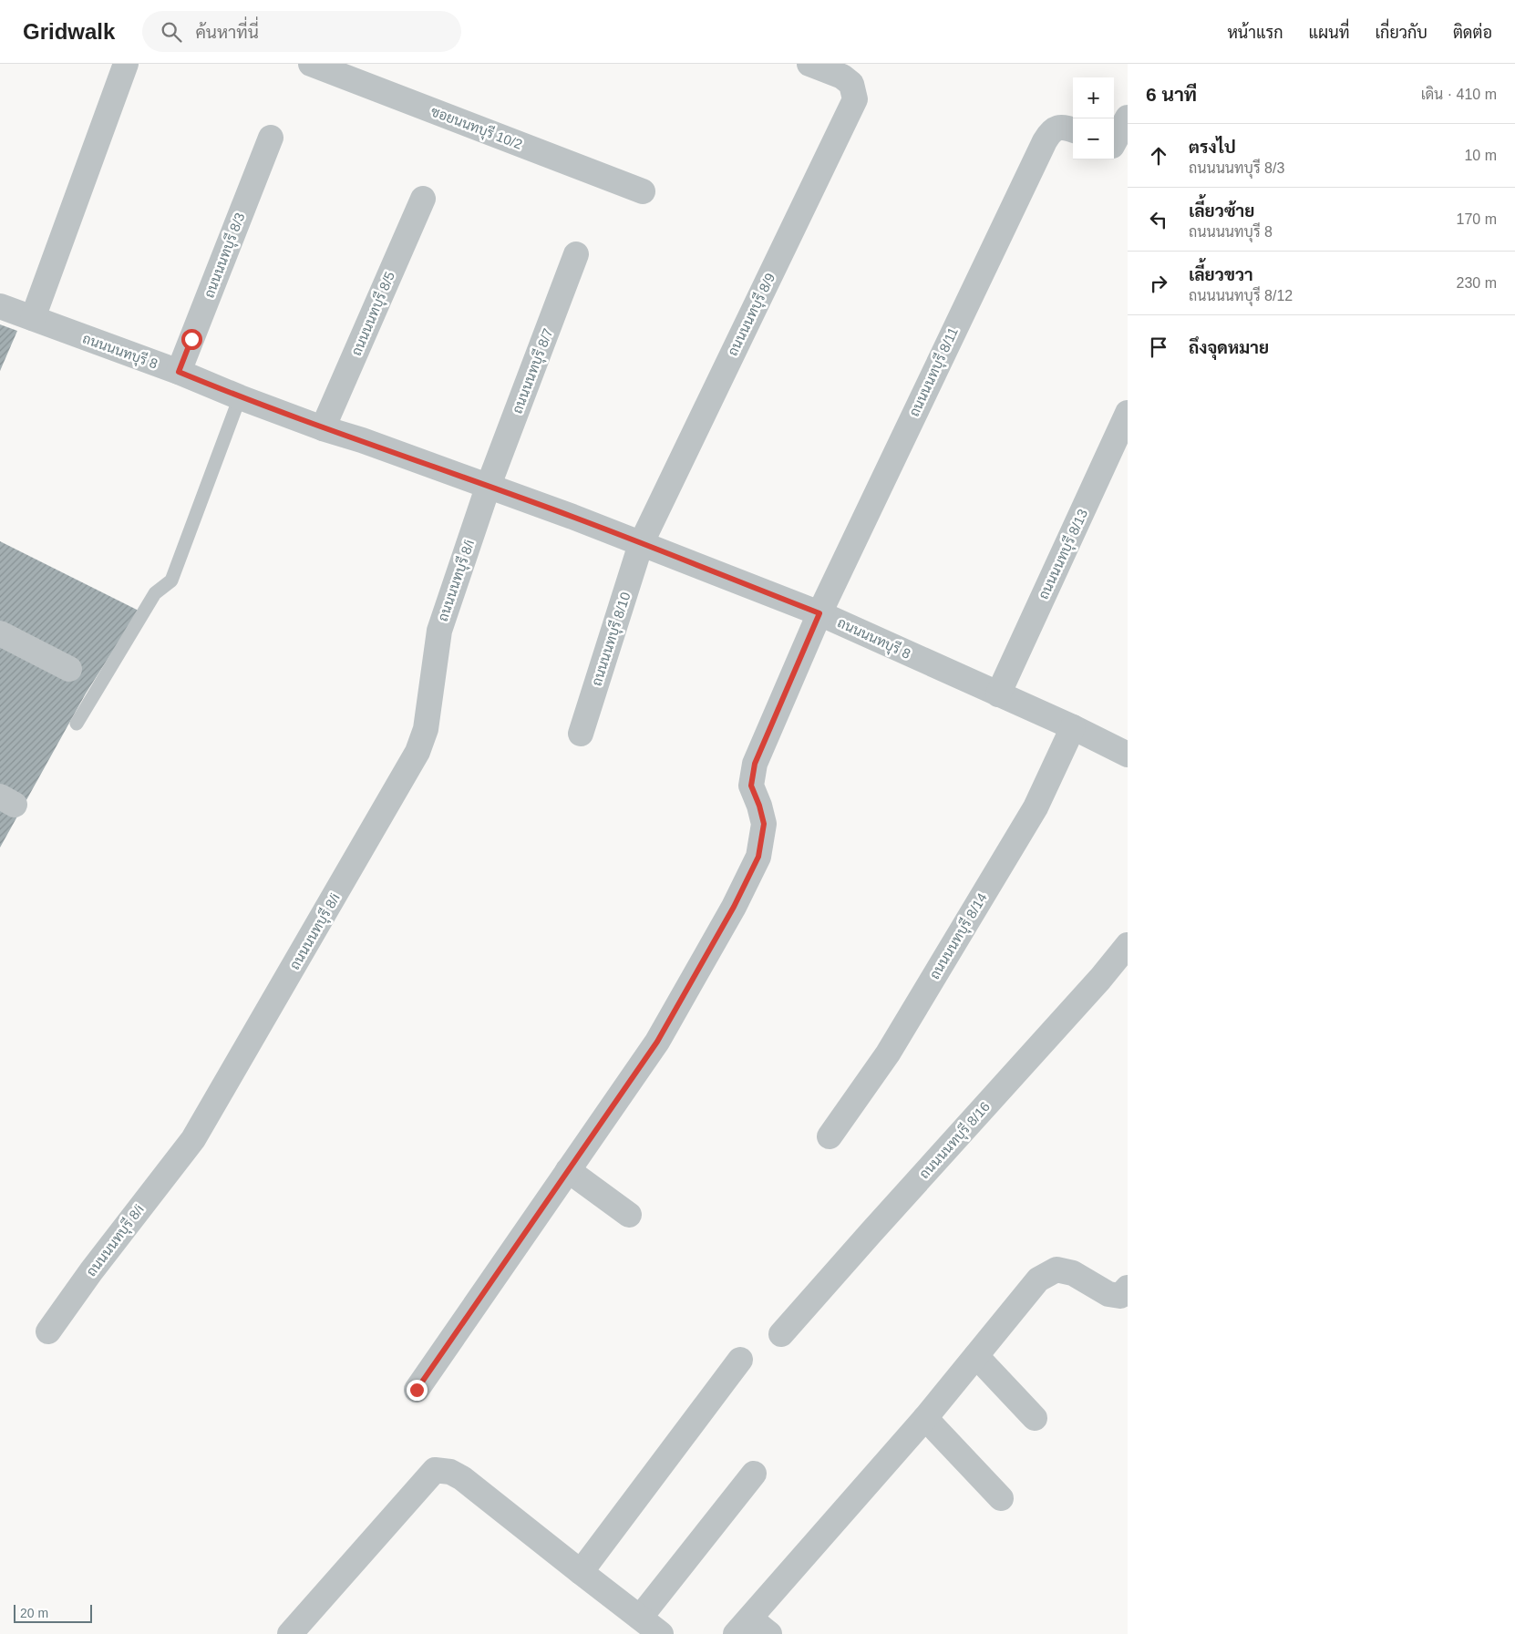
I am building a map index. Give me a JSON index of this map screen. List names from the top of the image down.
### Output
{
  "streets": {
    "street": [
      "ซอยนนทบุรี 10/2",
      "ถนนนนทบุรี 8/3",
      "ถนนนนทบุรี 8/5",
      "ถนนนนทบุรี 8/9",
      "ถนนนนทบุรี 8",
      "ถนนนนทบุรี 8/7",
      "ถนนนนทบุรี 8/11",
      "ถนนนนทบุรี 8/13",
      "ถนนนนทบุรี 8/i",
      "ถนนนนทบุรี 8/10",
      "ถนนนนทบุรี 8/14",
      "ถนนนนทบุรี 8/16"
    ]
  },
  "crossings": [
    ["ถนนนนทบุรี 8/3", "ถนนนนทบุรี 8"],
    ["ถนนนนทบุรี 8/5", "ถนนนนทบุรี 8"],
    ["ถนนนนทบุรี 8/9", "ถนนนนทบุรี 8"],
    ["ถนนนนทบุรี 8/9", "ถนนนนทบุรี 8/10"],
    ["ถนนนนทบุรี 8", "ถนนนนทบุรี 8/7"],
    ["ถนนนนทบุรี 8", "ถนนนนทบุรี 8/11"],
    ["ถนนนนทบุรี 8", "ถนนนนทบุรี 8/13"],
    ["ถนนนนทบุรี 8", "ถนนนนทบุรี 8/i"],
    ["ถนนนนทบุรี 8", "ถนนนนทบุรี 8/10"],
    ["ถนนนนทบุรี 8", "ถนนนนทบุรี 8/14"],
    ["ถนนนนทบุรี 8/7", "ถนนนนทบุรี 8/i"]
  ],
  "scale_bar": "20 m",
  "page": {
    "header": "Gridwalk",
    "search": "ค้นหาที่นี่",
    "nav": [
      "หน้าแรก",
      "แผนที่",
      "เกี่ยวกับ",
      "ติดต่อ"
    ],
    "heading": ["6 นาที", "เดิน · 410 m"],
    "map_buttons": ["+", "−"],
    "list": [
      ["ตรงไป", "ถนนนนทบุรี 8/3", "10 m"],
      ["เลี้ยวซ้าย", "ถนนนนทบุรี 8", "170 m"],
      ["เลี้ยวขวา", "ถนนนนทบุรี 8/12", "230 m"],
      "ถึงจุดหมาย"
    ],
    "scale": "20 m"
  }
}
